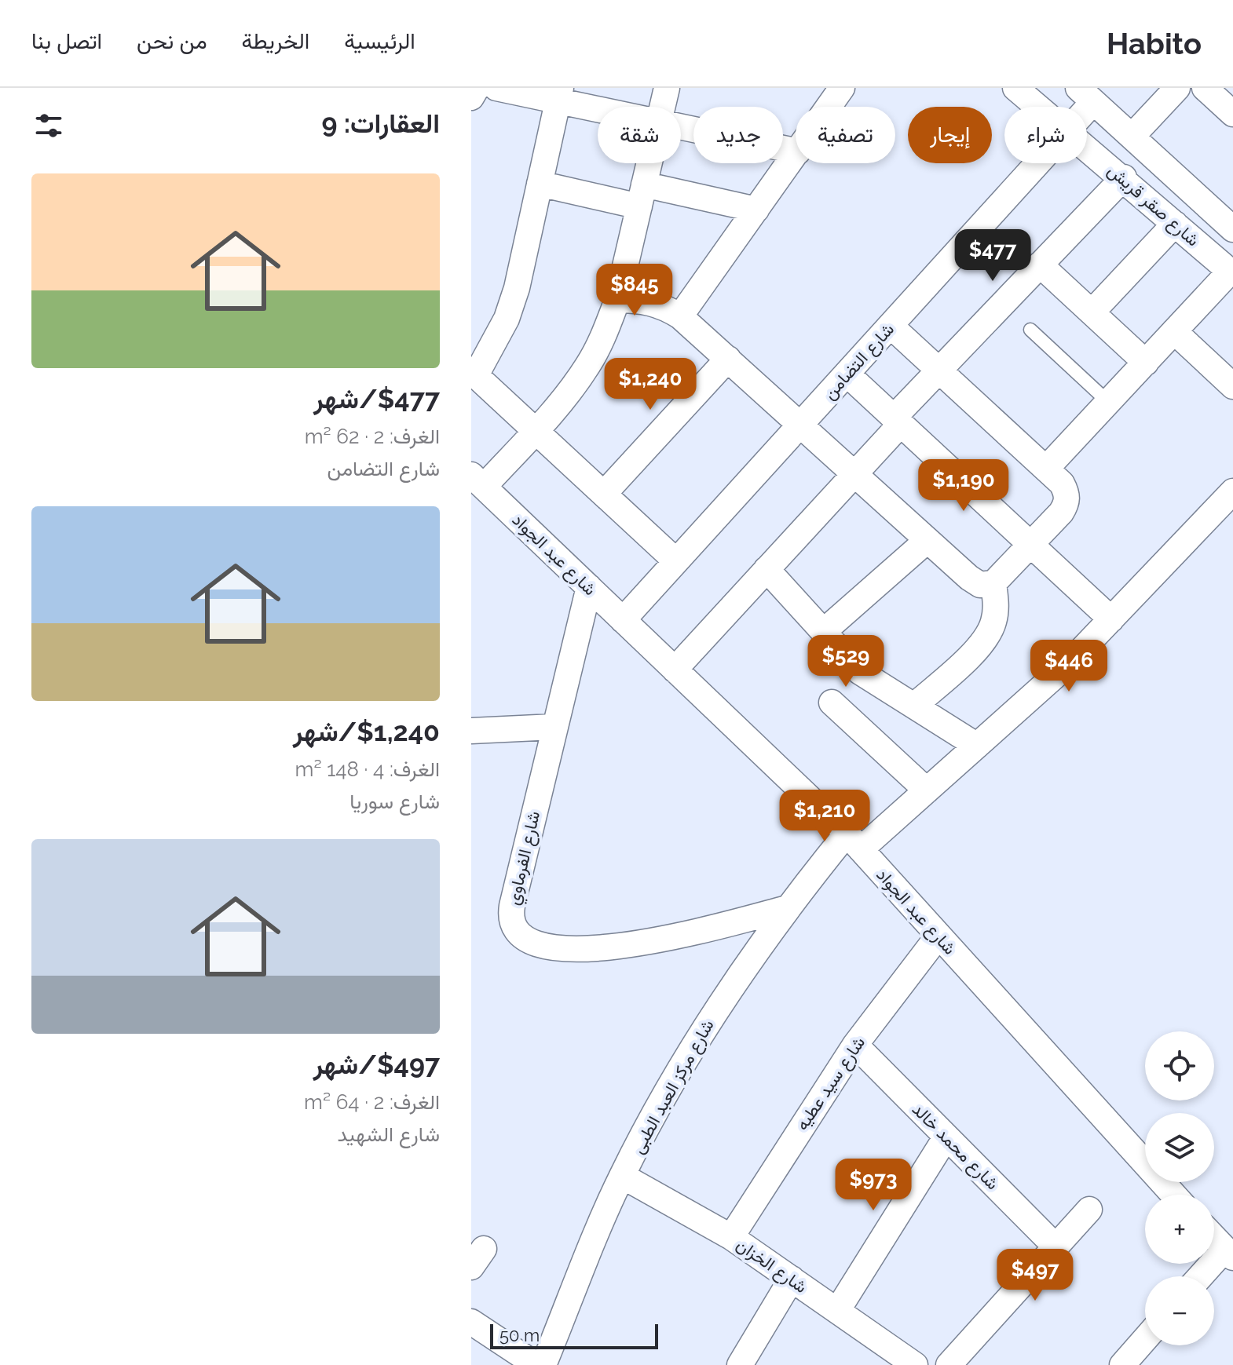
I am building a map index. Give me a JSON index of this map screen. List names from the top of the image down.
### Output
{
  "streets": {
    "street": [
      "شارع صقر قريش",
      "شارع التضامن",
      "شارع عبد الجواد",
      "شارع الفرماوي",
      "شارع سيد عطيه",
      "شارع مركز العبد الطبى",
      "شارع محمد خالد",
      "شارع الخزان"
    ]
  },
  "crossings": [
    ["شارع صقر قريش", "شارع التضامن"],
    ["شارع التضامن", "شارع عبد الجواد"],
    ["شارع عبد الجواد", "شارع الفرماوي"],
    ["شارع عبد الجواد", "شارع سيد عطيه"],
    ["شارع عبد الجواد", "شارع مركز العبد الطبى"],
    ["شارع الفرماوي", "شارع مركز العبد الطبى"],
    ["شارع سيد عطيه", "شارع محمد خالد"],
    ["شارع سيد عطيه", "شارع الخزان"],
    ["شارع مركز العبد الطبى", "شارع الخزان"]
  ],
  "scale_bar": "50 m",
  "page": {
    "header": "Habito",
    "nav": [
      "الرئيسية",
      "الخريطة",
      "من نحن",
      "اتصل بنا"
    ],
    "heading": "العقارات: 9",
    "chip": [
      "شراء",
      "إيجار",
      "تصفية",
      "جديد",
      "شقة"
    ],
    "list": [
      {
        "name": "$477/شهر",
        "note": "الغرف: 2 · 62 m² · شارع التضامن"
      },
      {
        "name": "$1,240/شهر",
        "note": "الغرف: 4 · 148 m² · شارع سوريا"
      },
      {
        "name": "$497/شهر",
        "note": "الغرف: 2 · 64 m² · شارع الشهيد"
      }
    ],
    "price": [
      "$477",
      "$845",
      "$1,240",
      "$1,190",
      "$529",
      "$446",
      "$1,210",
      "$973",
      "$497"
    ],
    "map_buttons": ["+", "−"],
    "scale": "50 m"
  }
}
